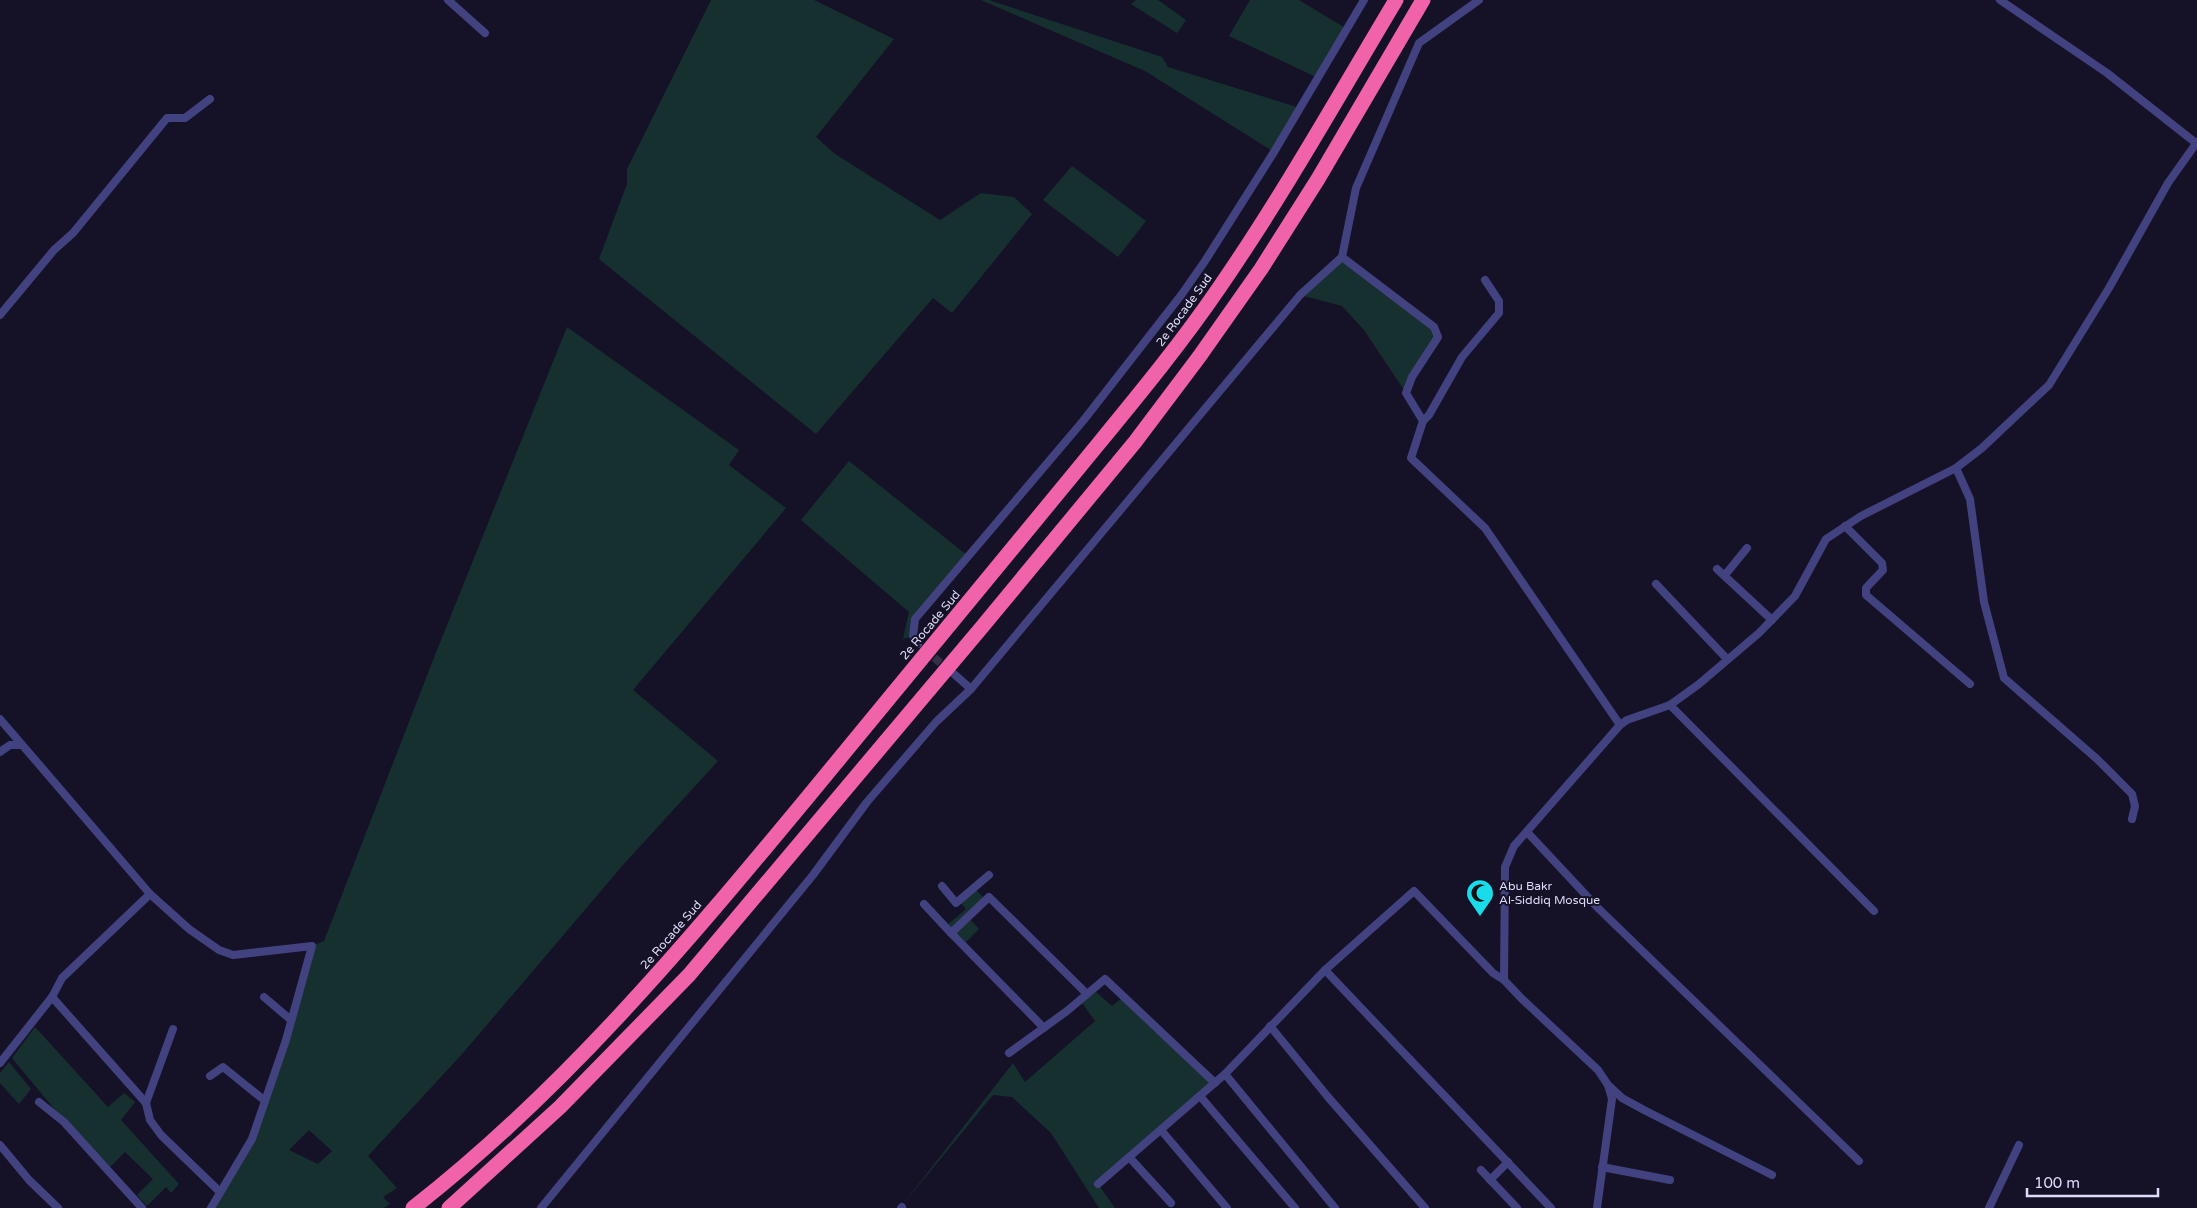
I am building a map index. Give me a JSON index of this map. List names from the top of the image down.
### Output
{
  "streets": {
    "highway": ["2e Rocade Sud"]
  },
  "places": {
    "mosque": ["Abu Bakr Al-Siddiq Mosque"]
  },
  "scale_bar": "100 m"
}
